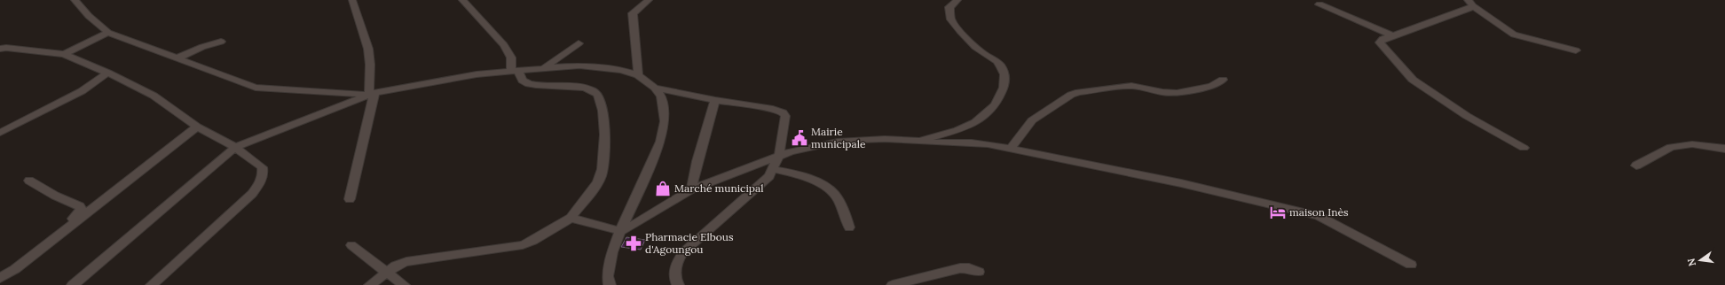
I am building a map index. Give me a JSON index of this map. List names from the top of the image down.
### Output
{
  "places": {
    "public building": ["Mairie municipale"],
    "shop": ["Marché municipal"],
    "hotel": ["maison Inès"],
    "pharmacy": ["Pharmacie Elbous d'Agoungou"]
  },
  "north": "left"
}
